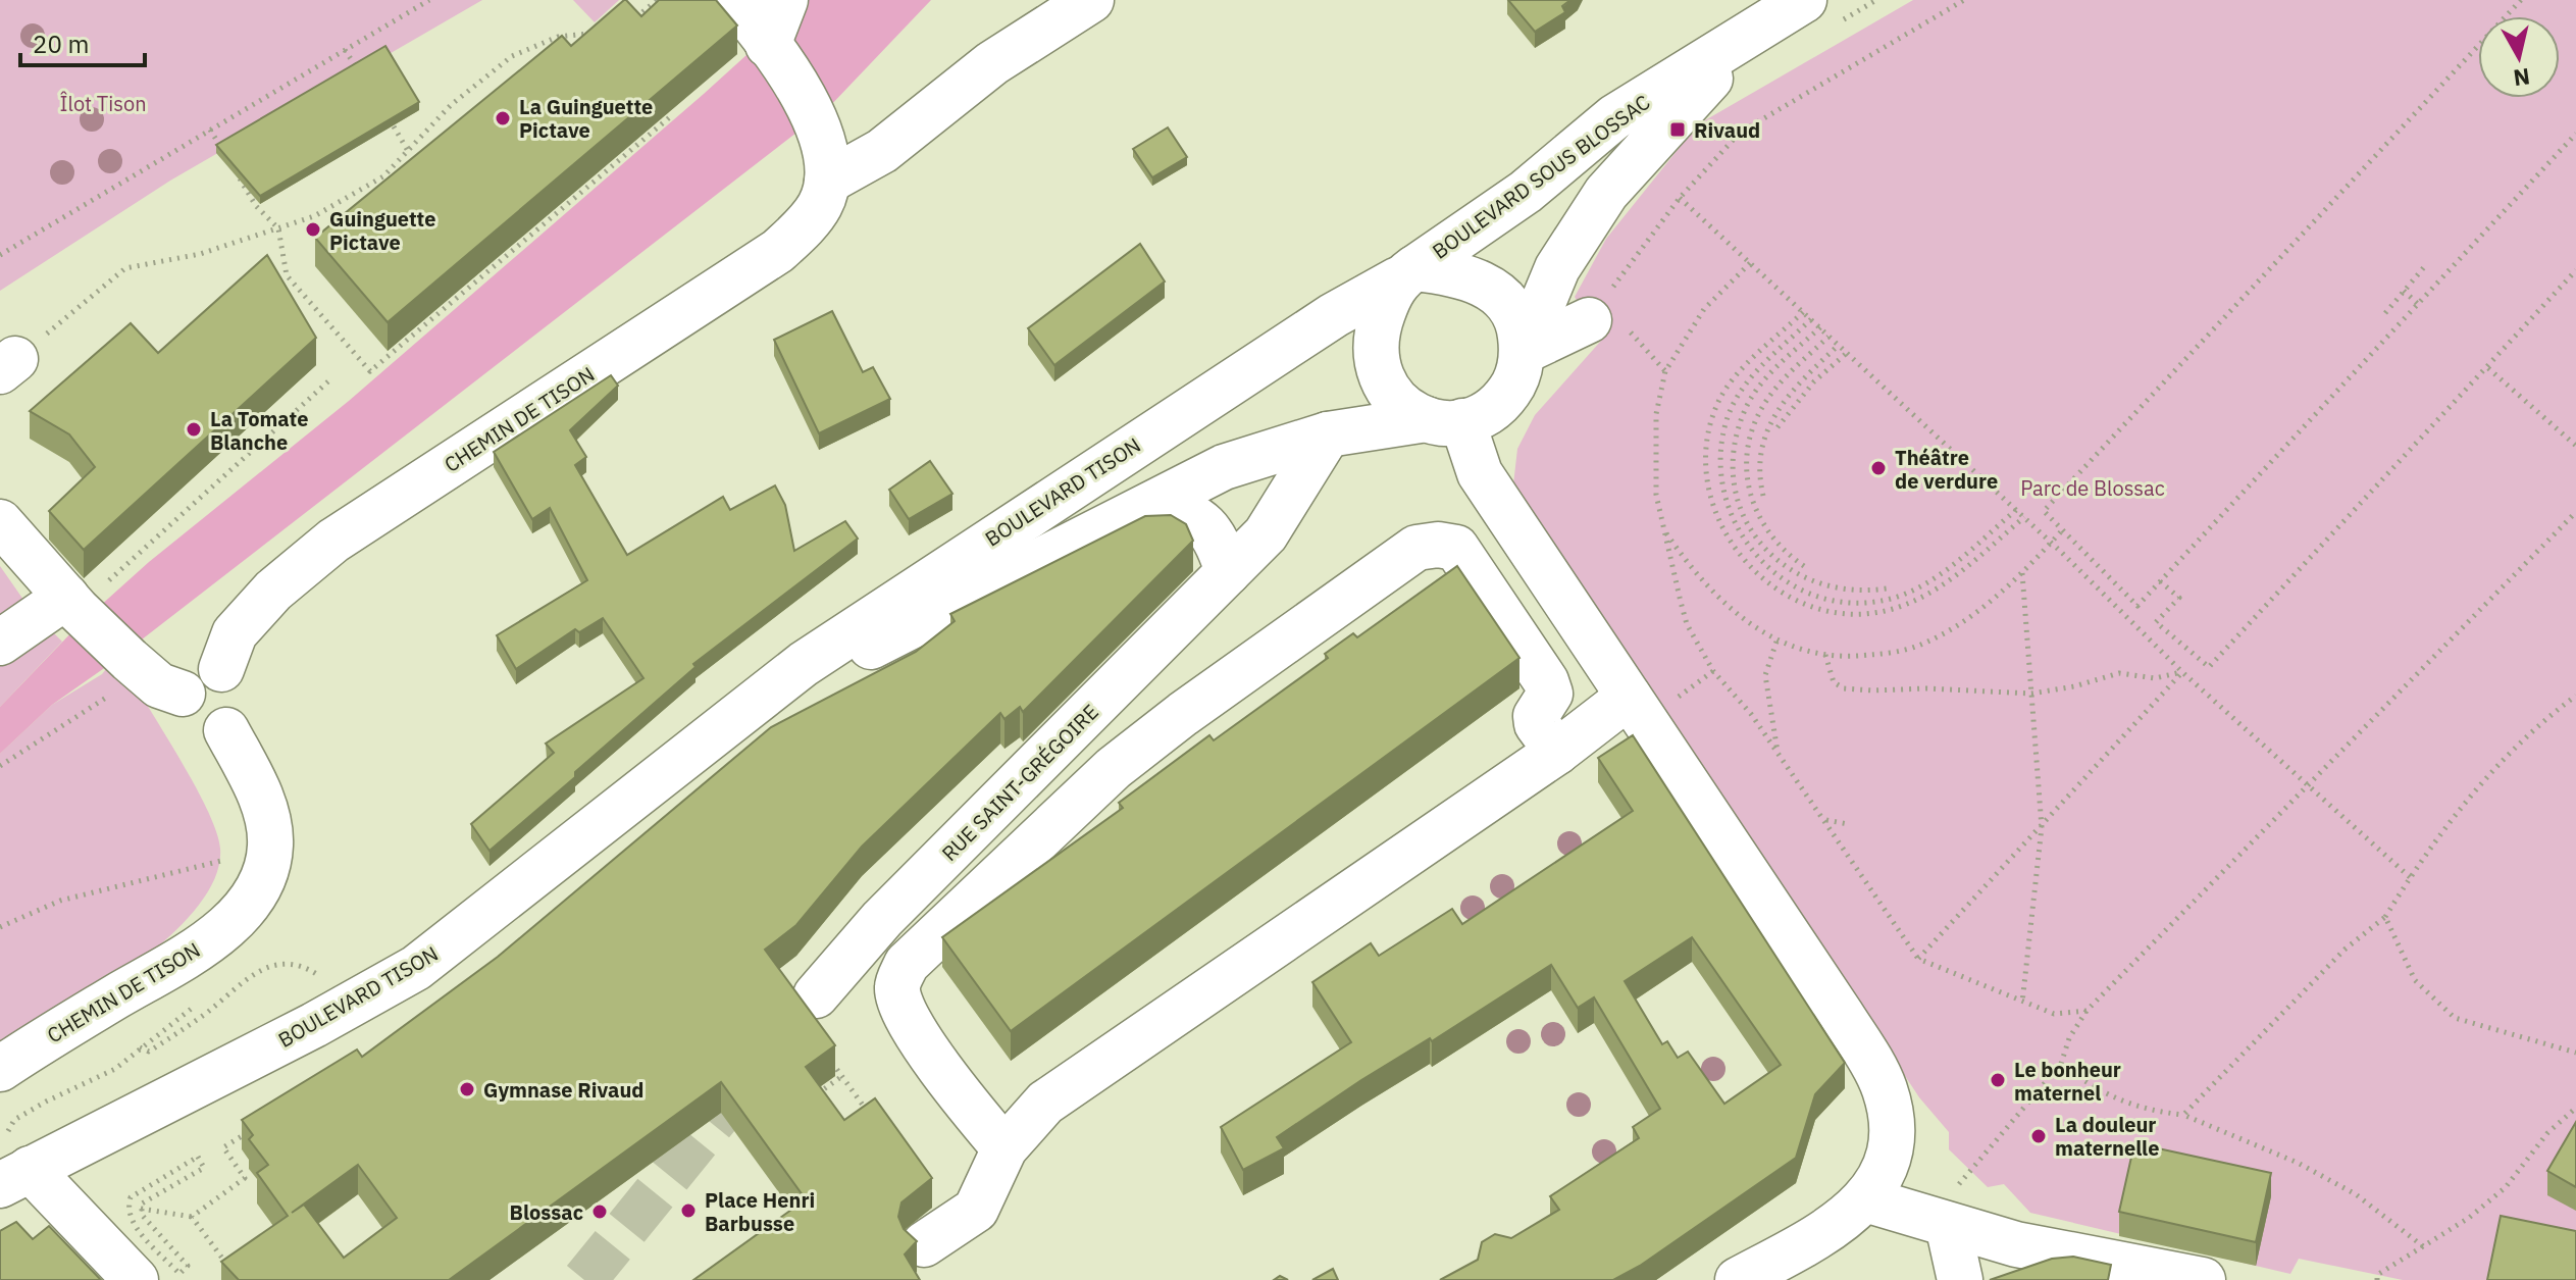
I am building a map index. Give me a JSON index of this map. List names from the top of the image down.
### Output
{
  "streets": {
    "street": [
      "BOULEVARD SOUS BLOSSAC",
      "CHEMIN DE TISON",
      "BOULEVARD TISON",
      "RUE SAINT-GRÉGOIRE"
    ]
  },
  "crossings": [
    ["BOULEVARD SOUS BLOSSAC", "BOULEVARD TISON"],
    ["BOULEVARD TISON", "RUE SAINT-GRÉGOIRE"]
  ],
  "parks": ["Îlot Tison", "Parc de Blossac"],
  "places": {
    "other": [
      "La Guinguette Pictave",
      "Guinguette Pictave",
      "La Tomate Blanche",
      "Théâtre de verdure",
      "Le bonheur maternel",
      "Gymnase Rivaud",
      "La douleur maternelle",
      "Place Henri Barbusse",
      "Blossac"
    ],
    "transit": ["Rivaud"]
  },
  "scale_bar": "20 m",
  "north": "bottom"
}
